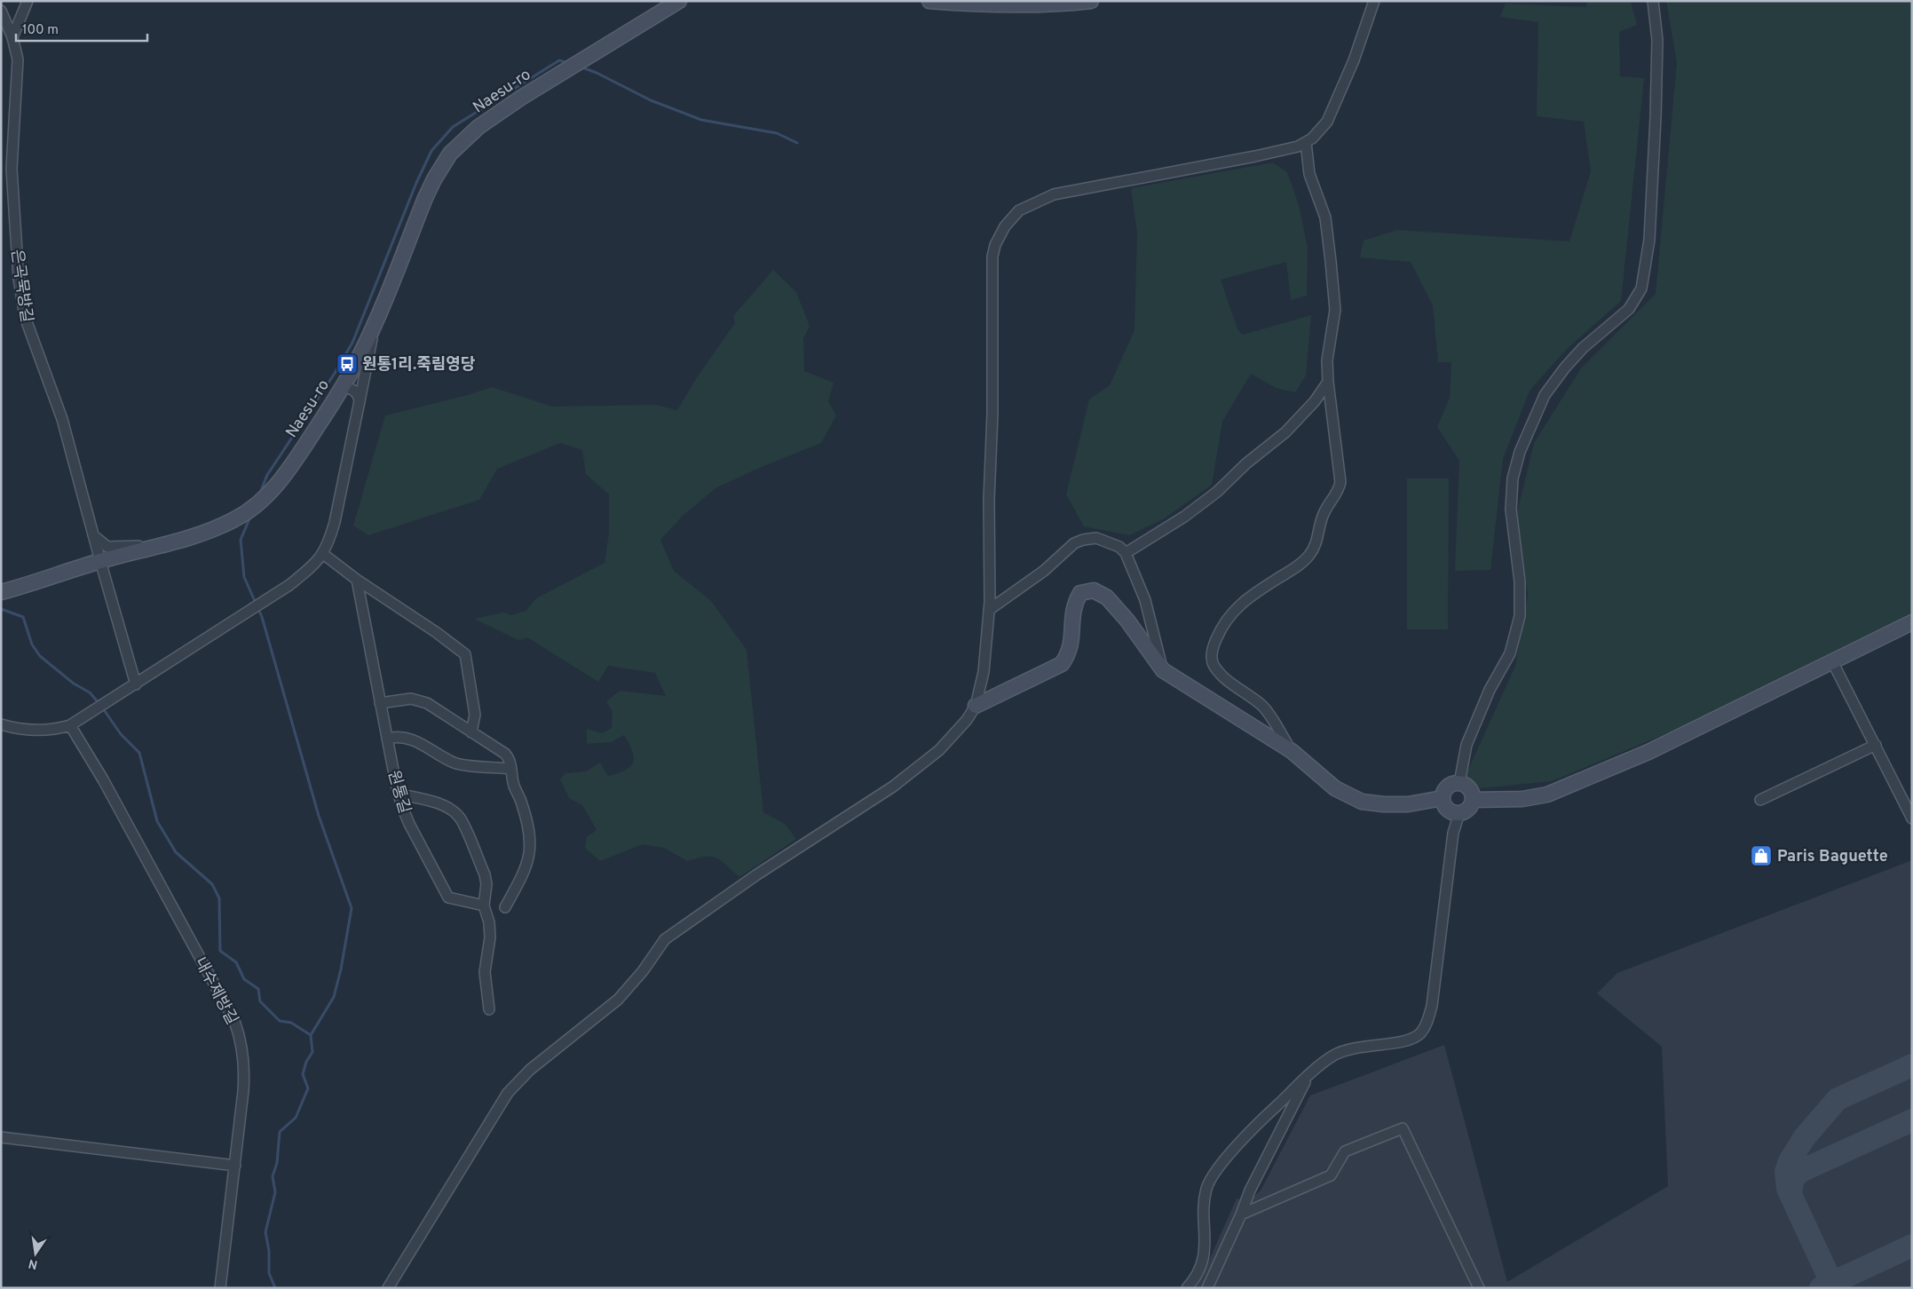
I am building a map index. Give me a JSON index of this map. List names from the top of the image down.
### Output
{
  "streets": {
    "street": [
      "Naesu-ro",
      "은곡묵방길",
      "원통길",
      "내수제방길"
    ]
  },
  "crossings": [
    ["Naesu-ro", "은곡묵방길"]
  ],
  "places": {
    "bus stop": ["원통1리.죽림영당"],
    "shop": ["Paris Baguette"]
  },
  "scale_bar": "100 m",
  "north": "bottom"
}
